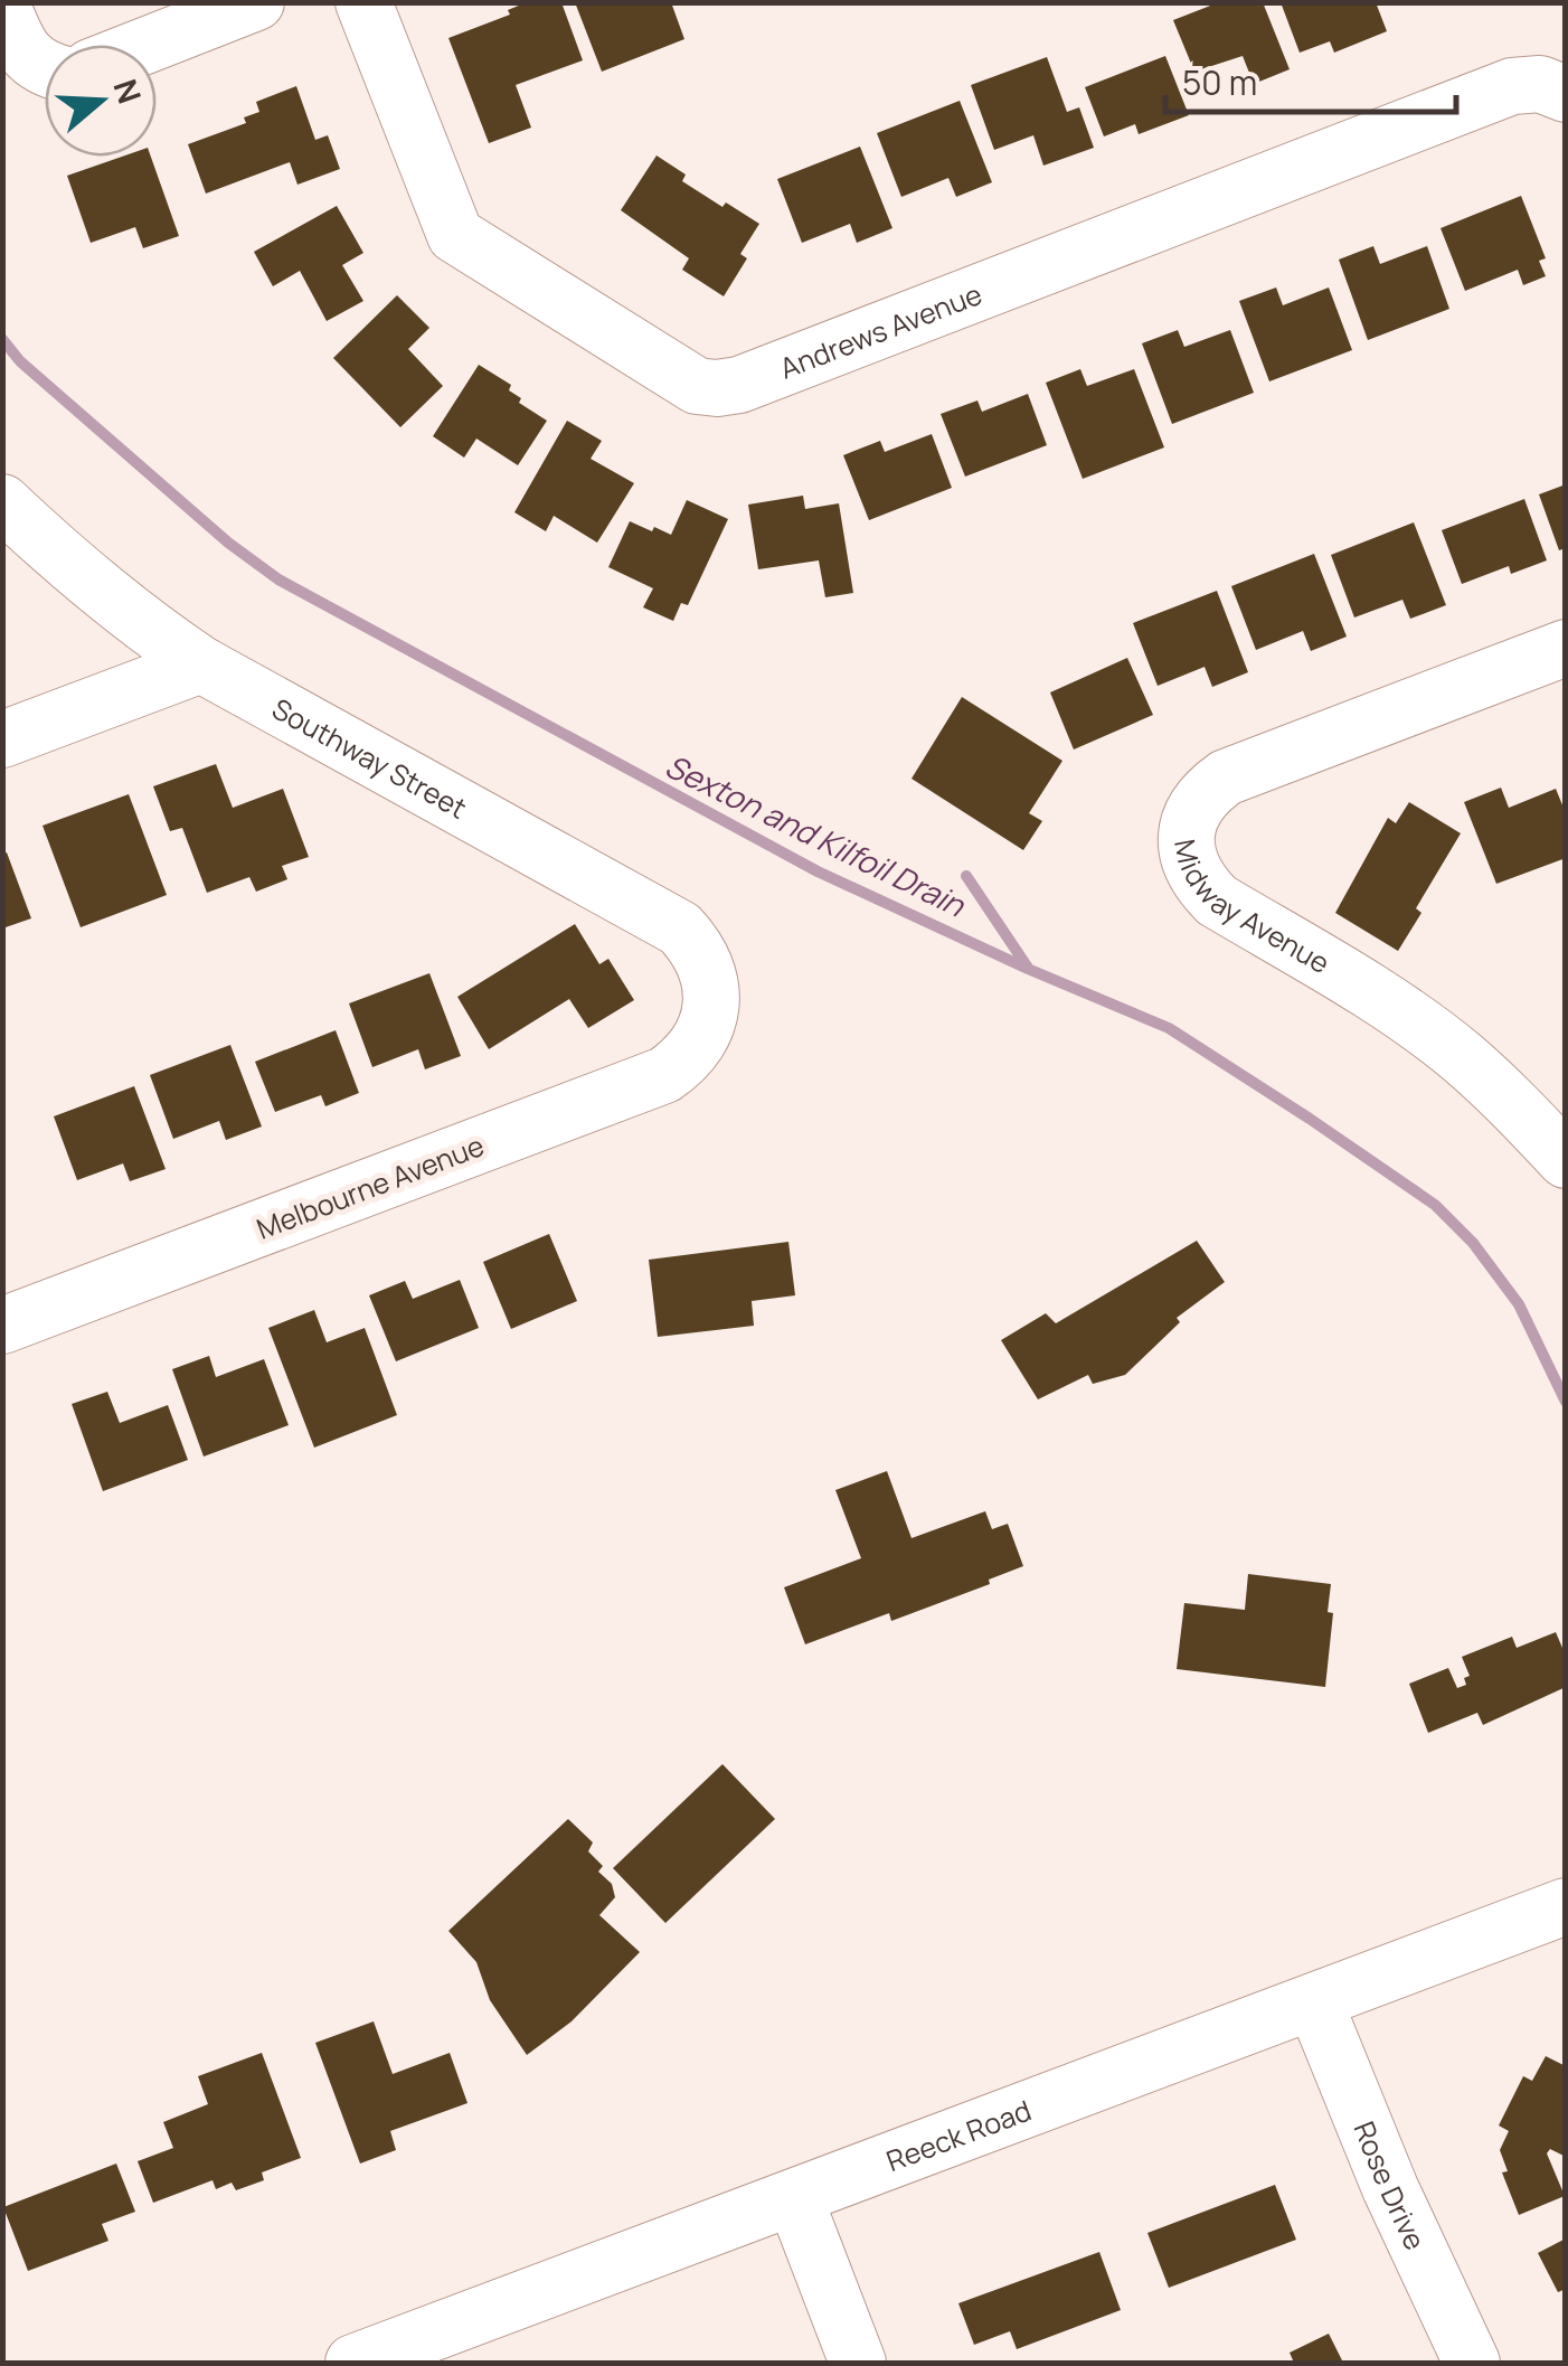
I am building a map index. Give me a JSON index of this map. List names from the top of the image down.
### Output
{
  "streets": {
    "street": [
      "Andrews Avenue",
      "Southway Street",
      "Midway Avenue",
      "Melbourne Avenue",
      "Reeck Road",
      "Rose Drive"
    ]
  },
  "crossings": [
    ["Southway Street", "Melbourne Avenue"],
    ["Reeck Road", "Rose Drive"]
  ],
  "water": ["Sexton and Kilfoil Drain"],
  "scale_bar": "50 m",
  "north": "right"
}
